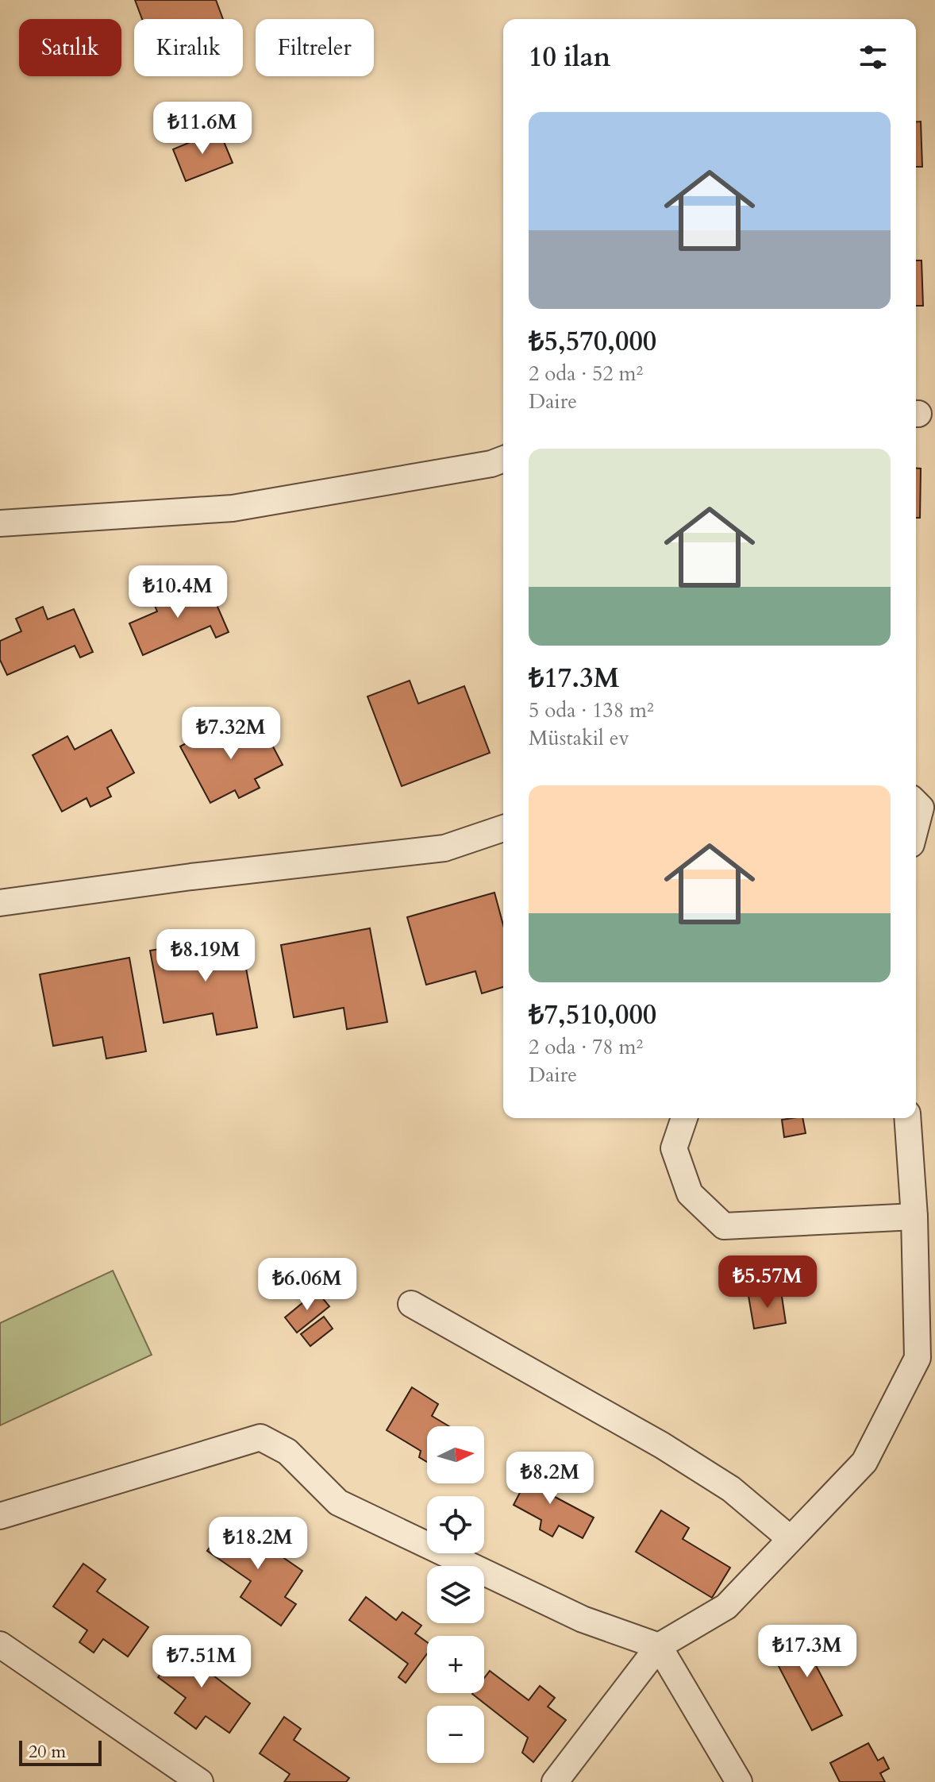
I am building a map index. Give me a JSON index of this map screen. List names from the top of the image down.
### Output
{
  "scale_bar": "20 m",
  "north": "right",
  "page": {
    "chip": ["Satılık", "Kiralık", "Filtreler"],
    "heading": "10 ilan",
    "list": [
      {
        "name": "₺5,570,000",
        "note": "2 oda · 52 m² · Daire"
      },
      {
        "name": "₺17.3M",
        "note": "5 oda · 138 m² · Müstakil ev"
      },
      {
        "name": "₺7,510,000",
        "note": "2 oda · 78 m² · Daire"
      }
    ],
    "price": [
      "₺11.6M",
      "₺10.4M",
      "₺7.32M",
      "₺8.19M",
      "₺5.57M",
      "₺6.06M",
      "₺8.2M",
      "₺18.2M",
      "₺17.3M",
      "₺7.51M"
    ],
    "map_buttons": ["+", "−"],
    "scale": "20 m"
  }
}
